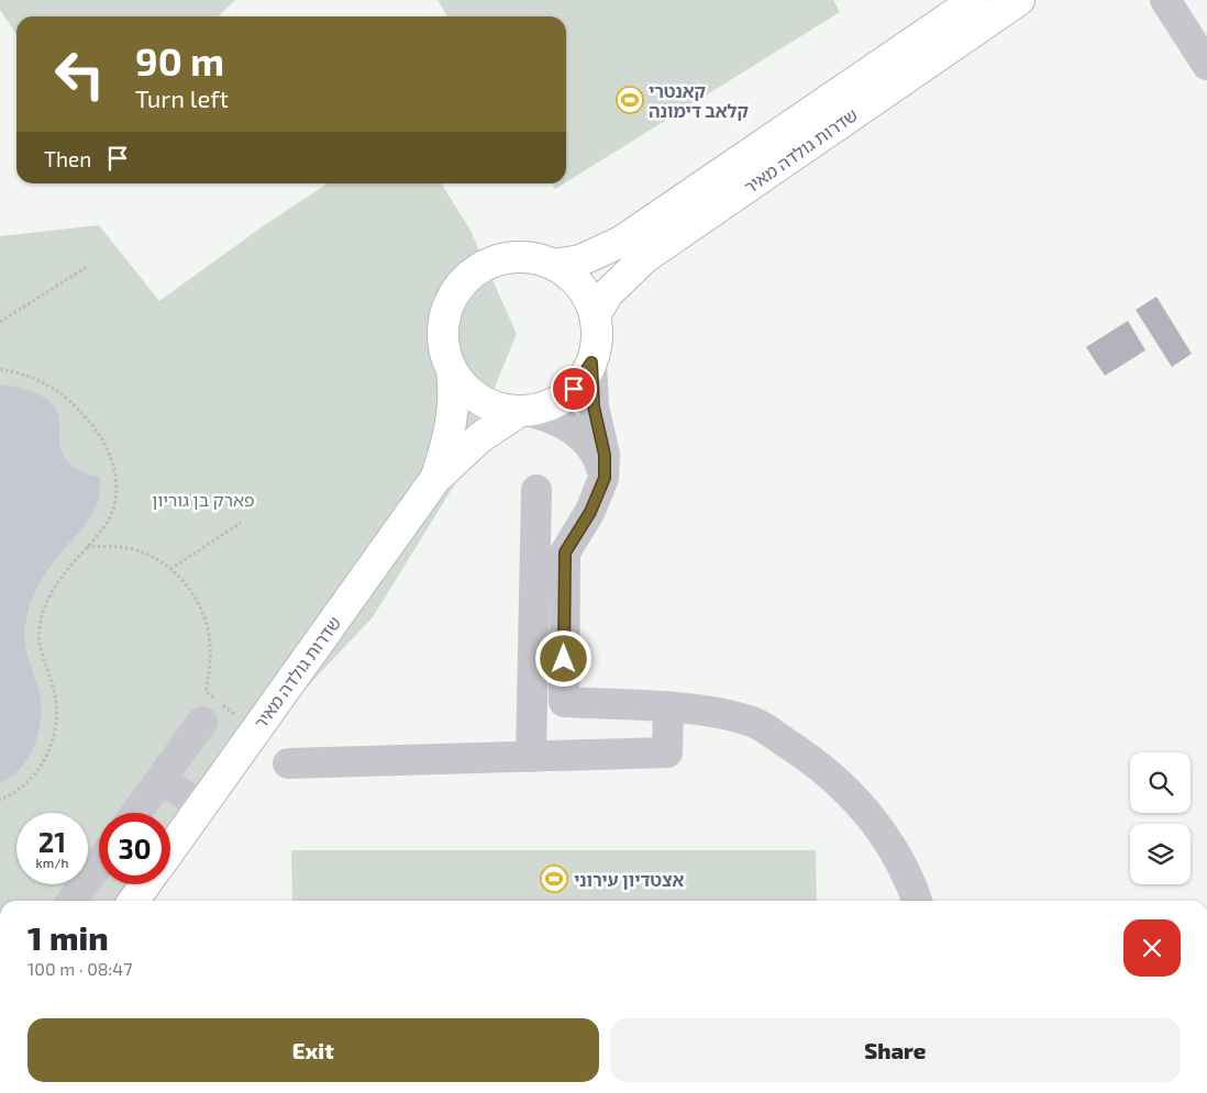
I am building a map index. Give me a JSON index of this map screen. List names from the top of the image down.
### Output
{
  "streets": {
    "main road": ["שדרות גולדה מאיר"]
  },
  "parks": ["פארק בן גוריון"],
  "places": {
    "sports": ["קאנטרי קלאב דימונה", "אצטדיון עירוני"]
  },
  "page": {
    "turn": ["90 m", "Turn left"],
    "then": "Then",
    "speed": "21 km/h",
    "limit": "30",
    "heading": ["1 min", "100 m · 08:47"],
    "buttons": ["Exit", "Share"]
  }
}
